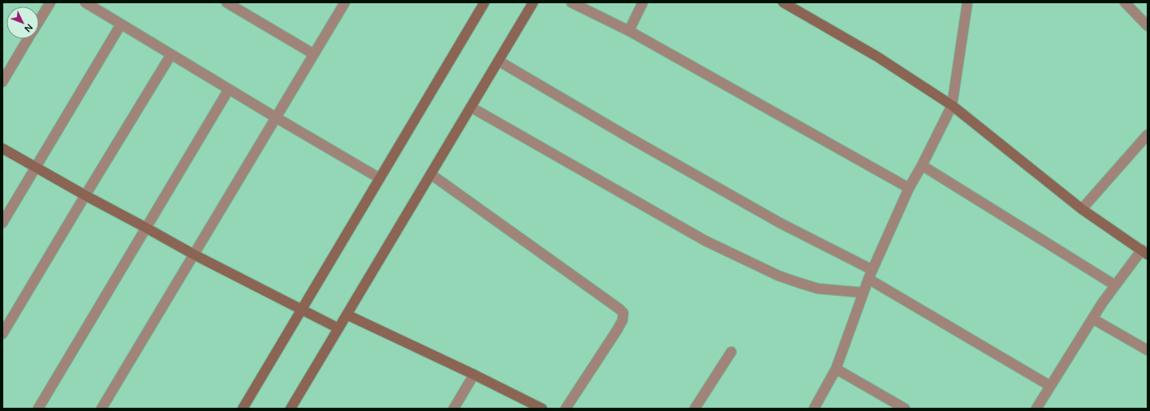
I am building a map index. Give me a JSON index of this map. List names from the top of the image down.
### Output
{
  "north": "bottom right"
}
